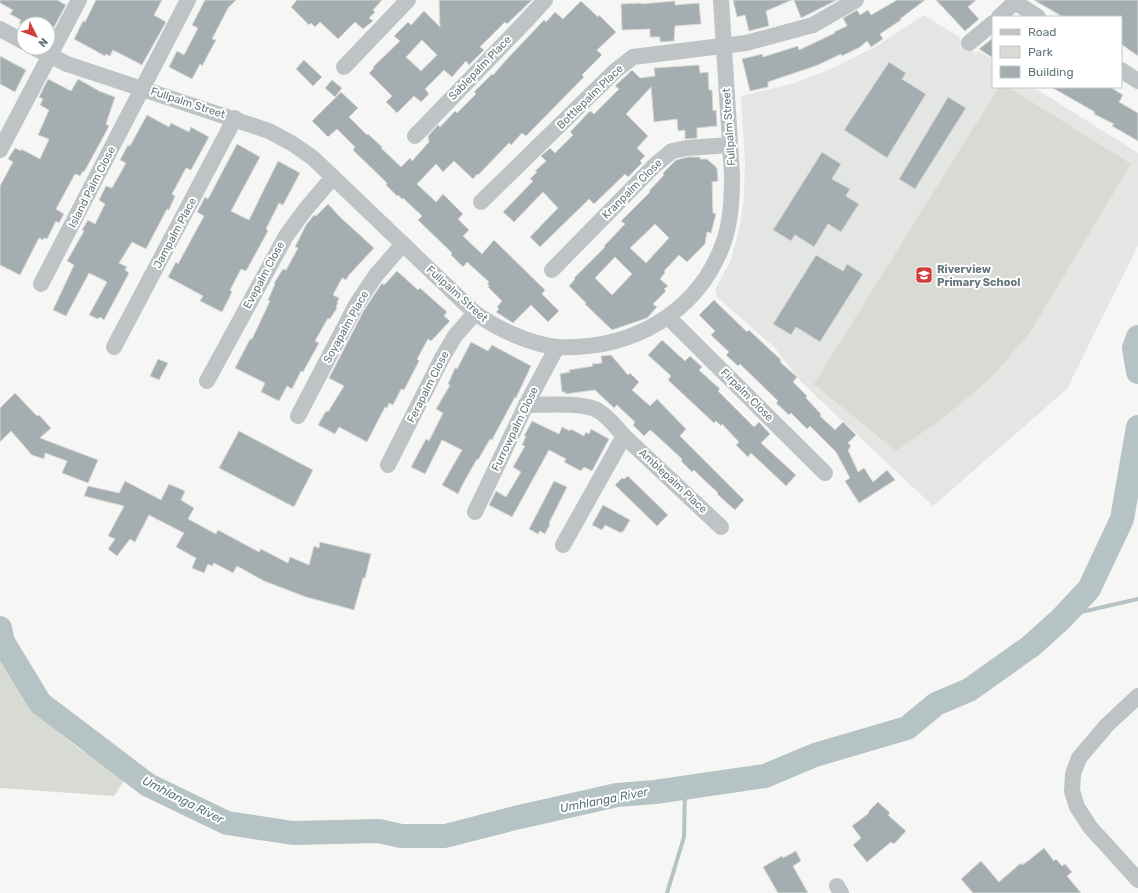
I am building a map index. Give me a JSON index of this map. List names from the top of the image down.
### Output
{
  "streets": {
    "street": [
      "Sablepalm Place",
      "Bottlepalm Place",
      "Fullpalm Street",
      "Island Palm Close",
      "Kranpalm Close",
      "Jampalm Place",
      "Evepalm Close",
      "Soyapalm Place",
      "Ferapalm Close",
      "Firpalm Close",
      "Furrowpalm Close",
      "Amblepalm Place"
    ]
  },
  "crossings": [
    ["Bottlepalm Place", "Fullpalm Street"],
    ["Fullpalm Street", "Island Palm Close"],
    ["Fullpalm Street", "Kranpalm Close"],
    ["Fullpalm Street", "Jampalm Place"],
    ["Fullpalm Street", "Evepalm Close"],
    ["Fullpalm Street", "Soyapalm Place"],
    ["Fullpalm Street", "Ferapalm Close"],
    ["Fullpalm Street", "Firpalm Close"],
    ["Fullpalm Street", "Furrowpalm Close"],
    ["Furrowpalm Close", "Amblepalm Place"]
  ],
  "water": ["Umhlanga River"],
  "places": {
    "school or university": ["Riverview Primary School"]
  },
  "legend": ["Road", "Park", "Building"],
  "north": "bottom right"
}
